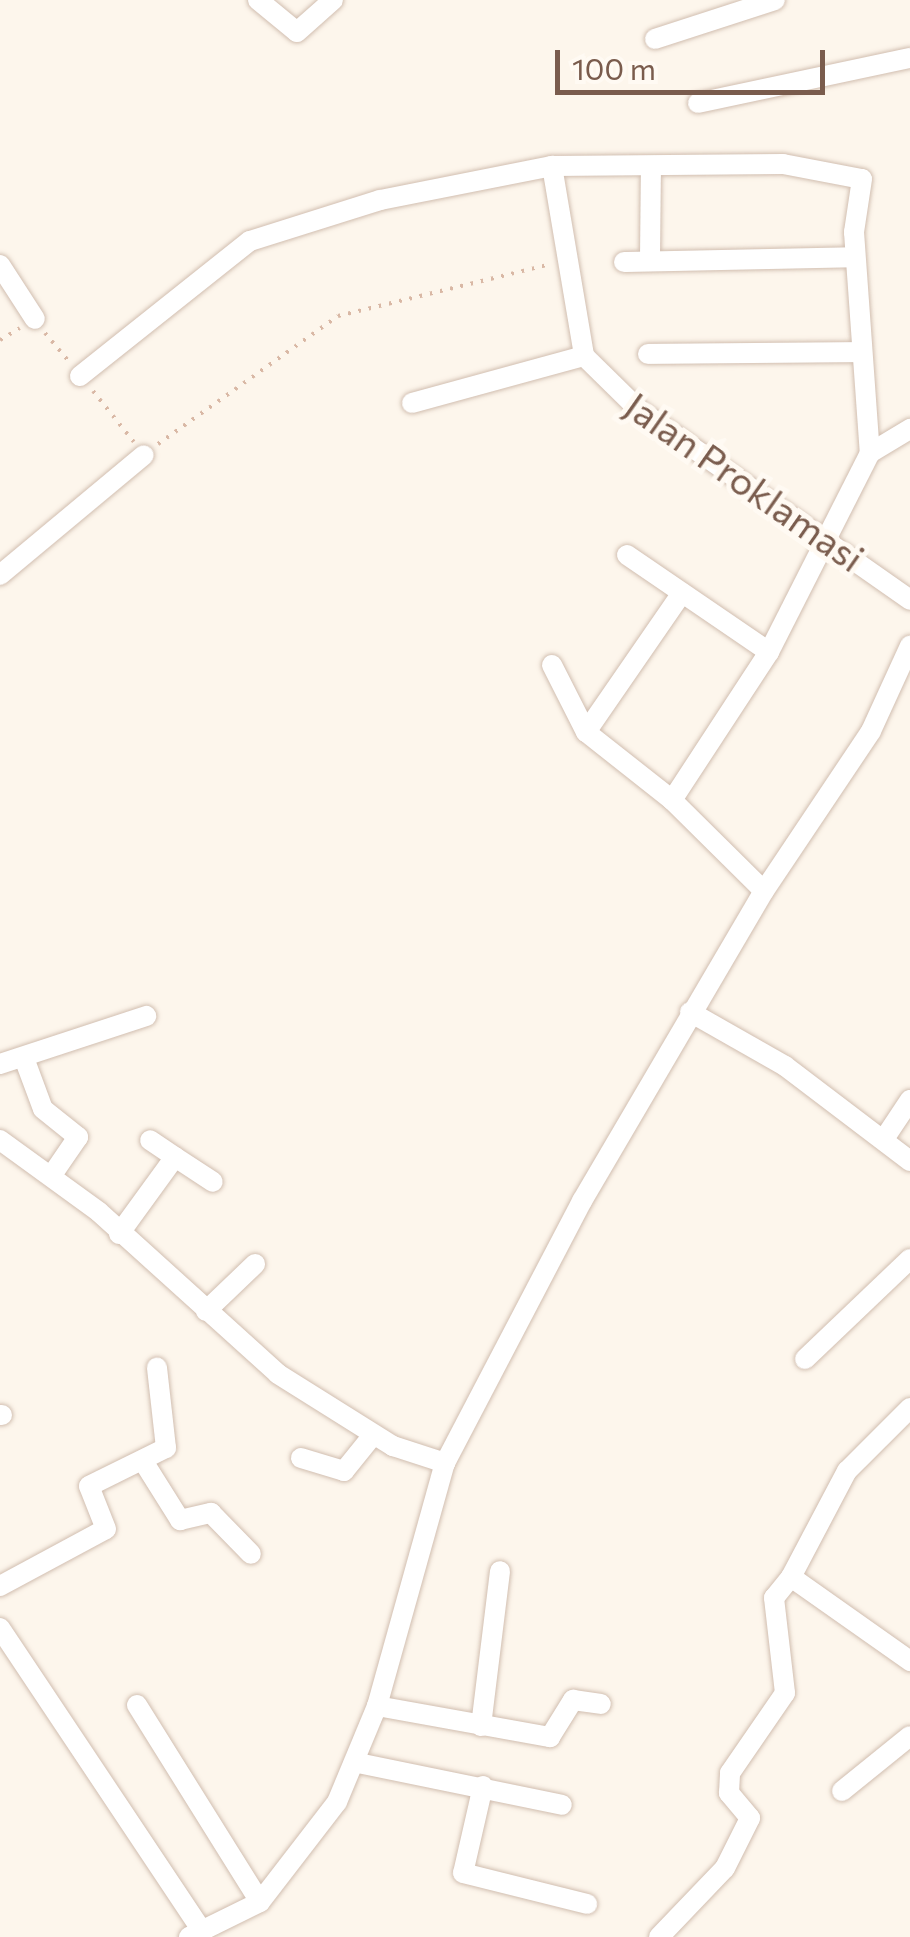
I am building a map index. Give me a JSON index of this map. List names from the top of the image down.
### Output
{
  "streets": {
    "street": ["Jalan Proklamasi"]
  },
  "scale_bar": "100 m"
}
